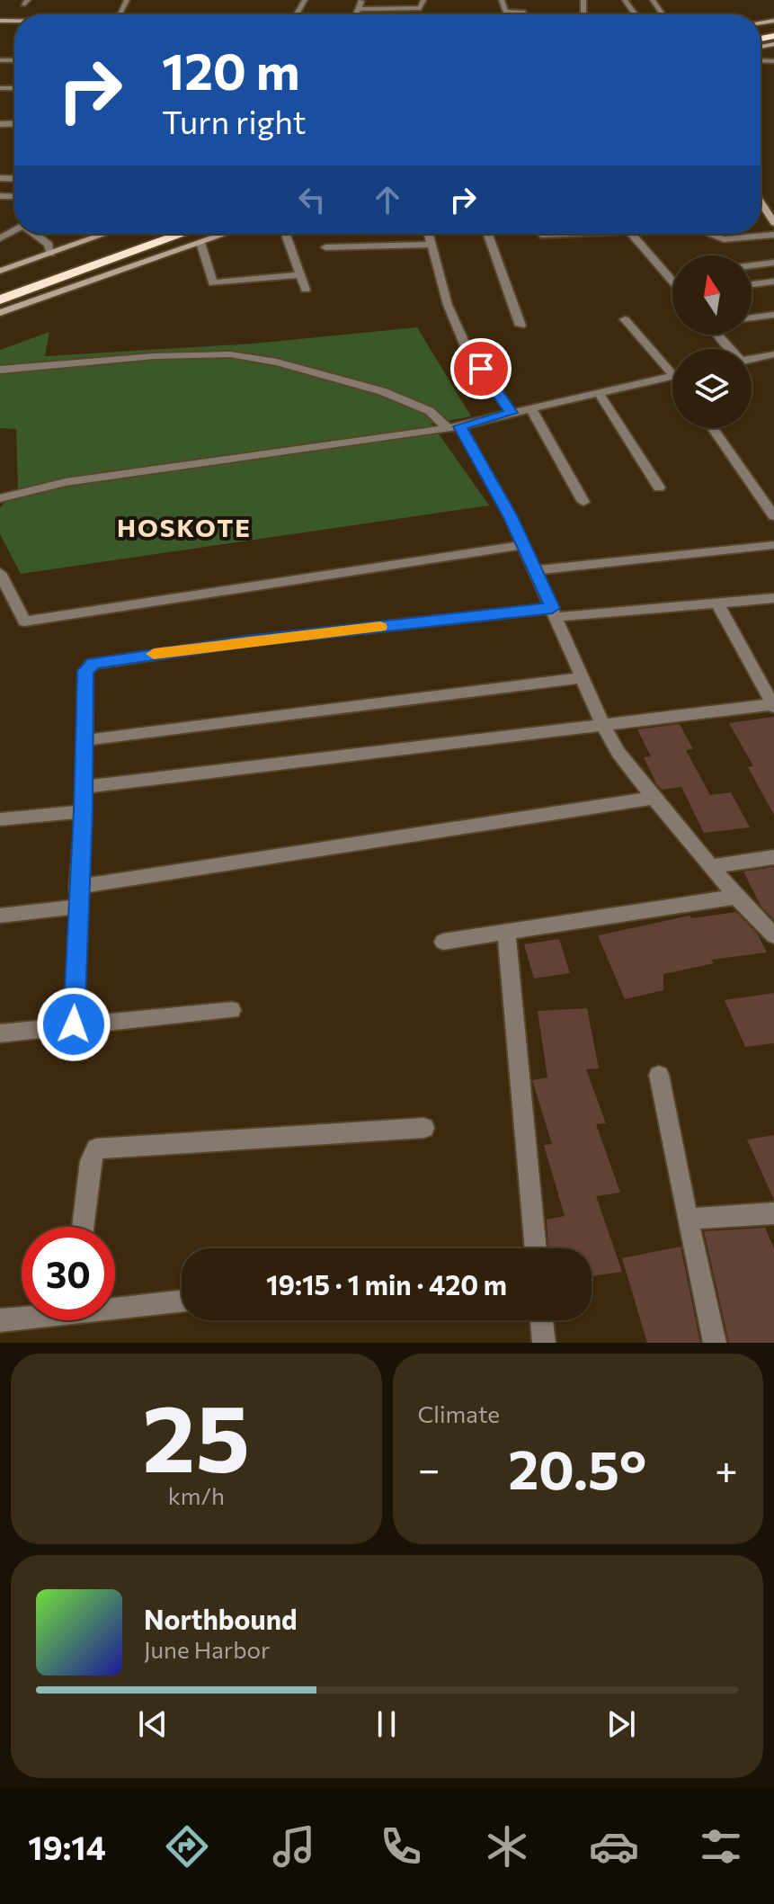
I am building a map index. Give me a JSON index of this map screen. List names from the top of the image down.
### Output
{
  "districts": ["HOSKOTE"],
  "north": "top",
  "page": {
    "turn": ["120 m", "Turn right"],
    "limit": "30",
    "trip": "19:15 · 1 min · 420 m",
    "tile": [
      ["25", "km/h"],
      "Climate"
    ],
    "heat": ["−", "20.5°", "+"],
    "song": ["Northbound", "June Harbor"],
    "tabs": "19:14"
  }
}
